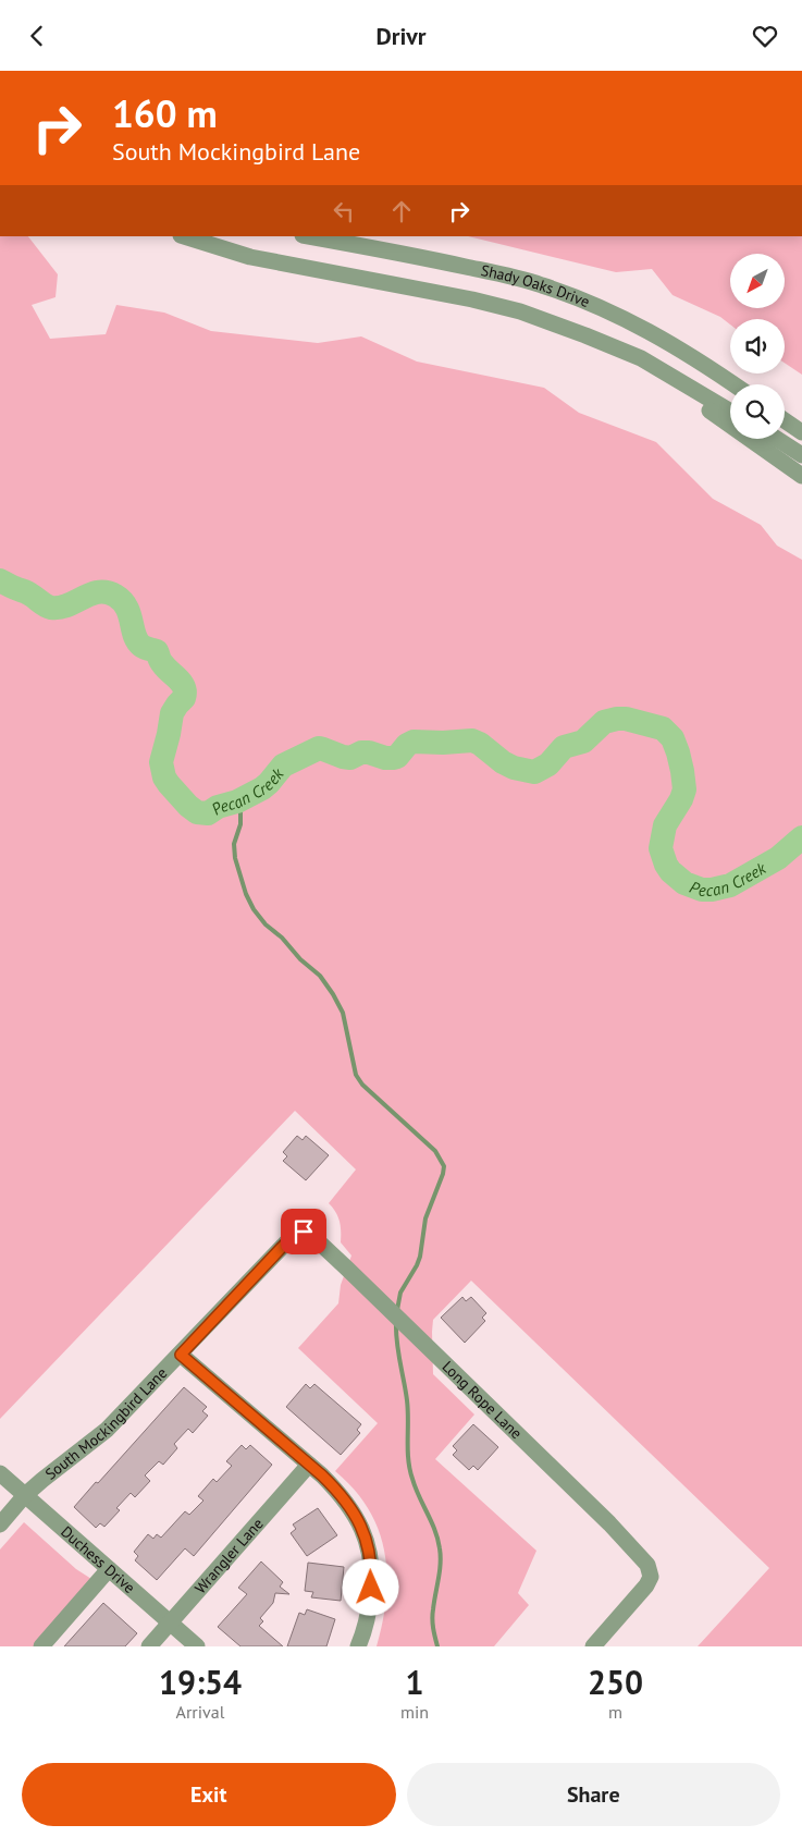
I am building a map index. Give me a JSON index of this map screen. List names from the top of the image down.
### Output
{
  "streets": {
    "street": [
      "Shady Oaks Drive",
      "Long Rope Lane",
      "South Mockingbird Lane",
      "Wrangler Lane",
      "Duchess Drive"
    ]
  },
  "crossings": [
    ["Long Rope Lane", "South Mockingbird Lane"],
    ["South Mockingbird Lane", "Duchess Drive"],
    ["Wrangler Lane", "Duchess Drive"]
  ],
  "water": ["Pecan Creek"],
  "north": "bottom left",
  "page": {
    "header": "Drivr",
    "turn": ["160 m", "South Mockingbird Lane"],
    "eta": [
      "19:54",
      "Arrival",
      "1",
      "min",
      "250",
      "m"
    ],
    "buttons": ["Exit", "Share"]
  }
}
